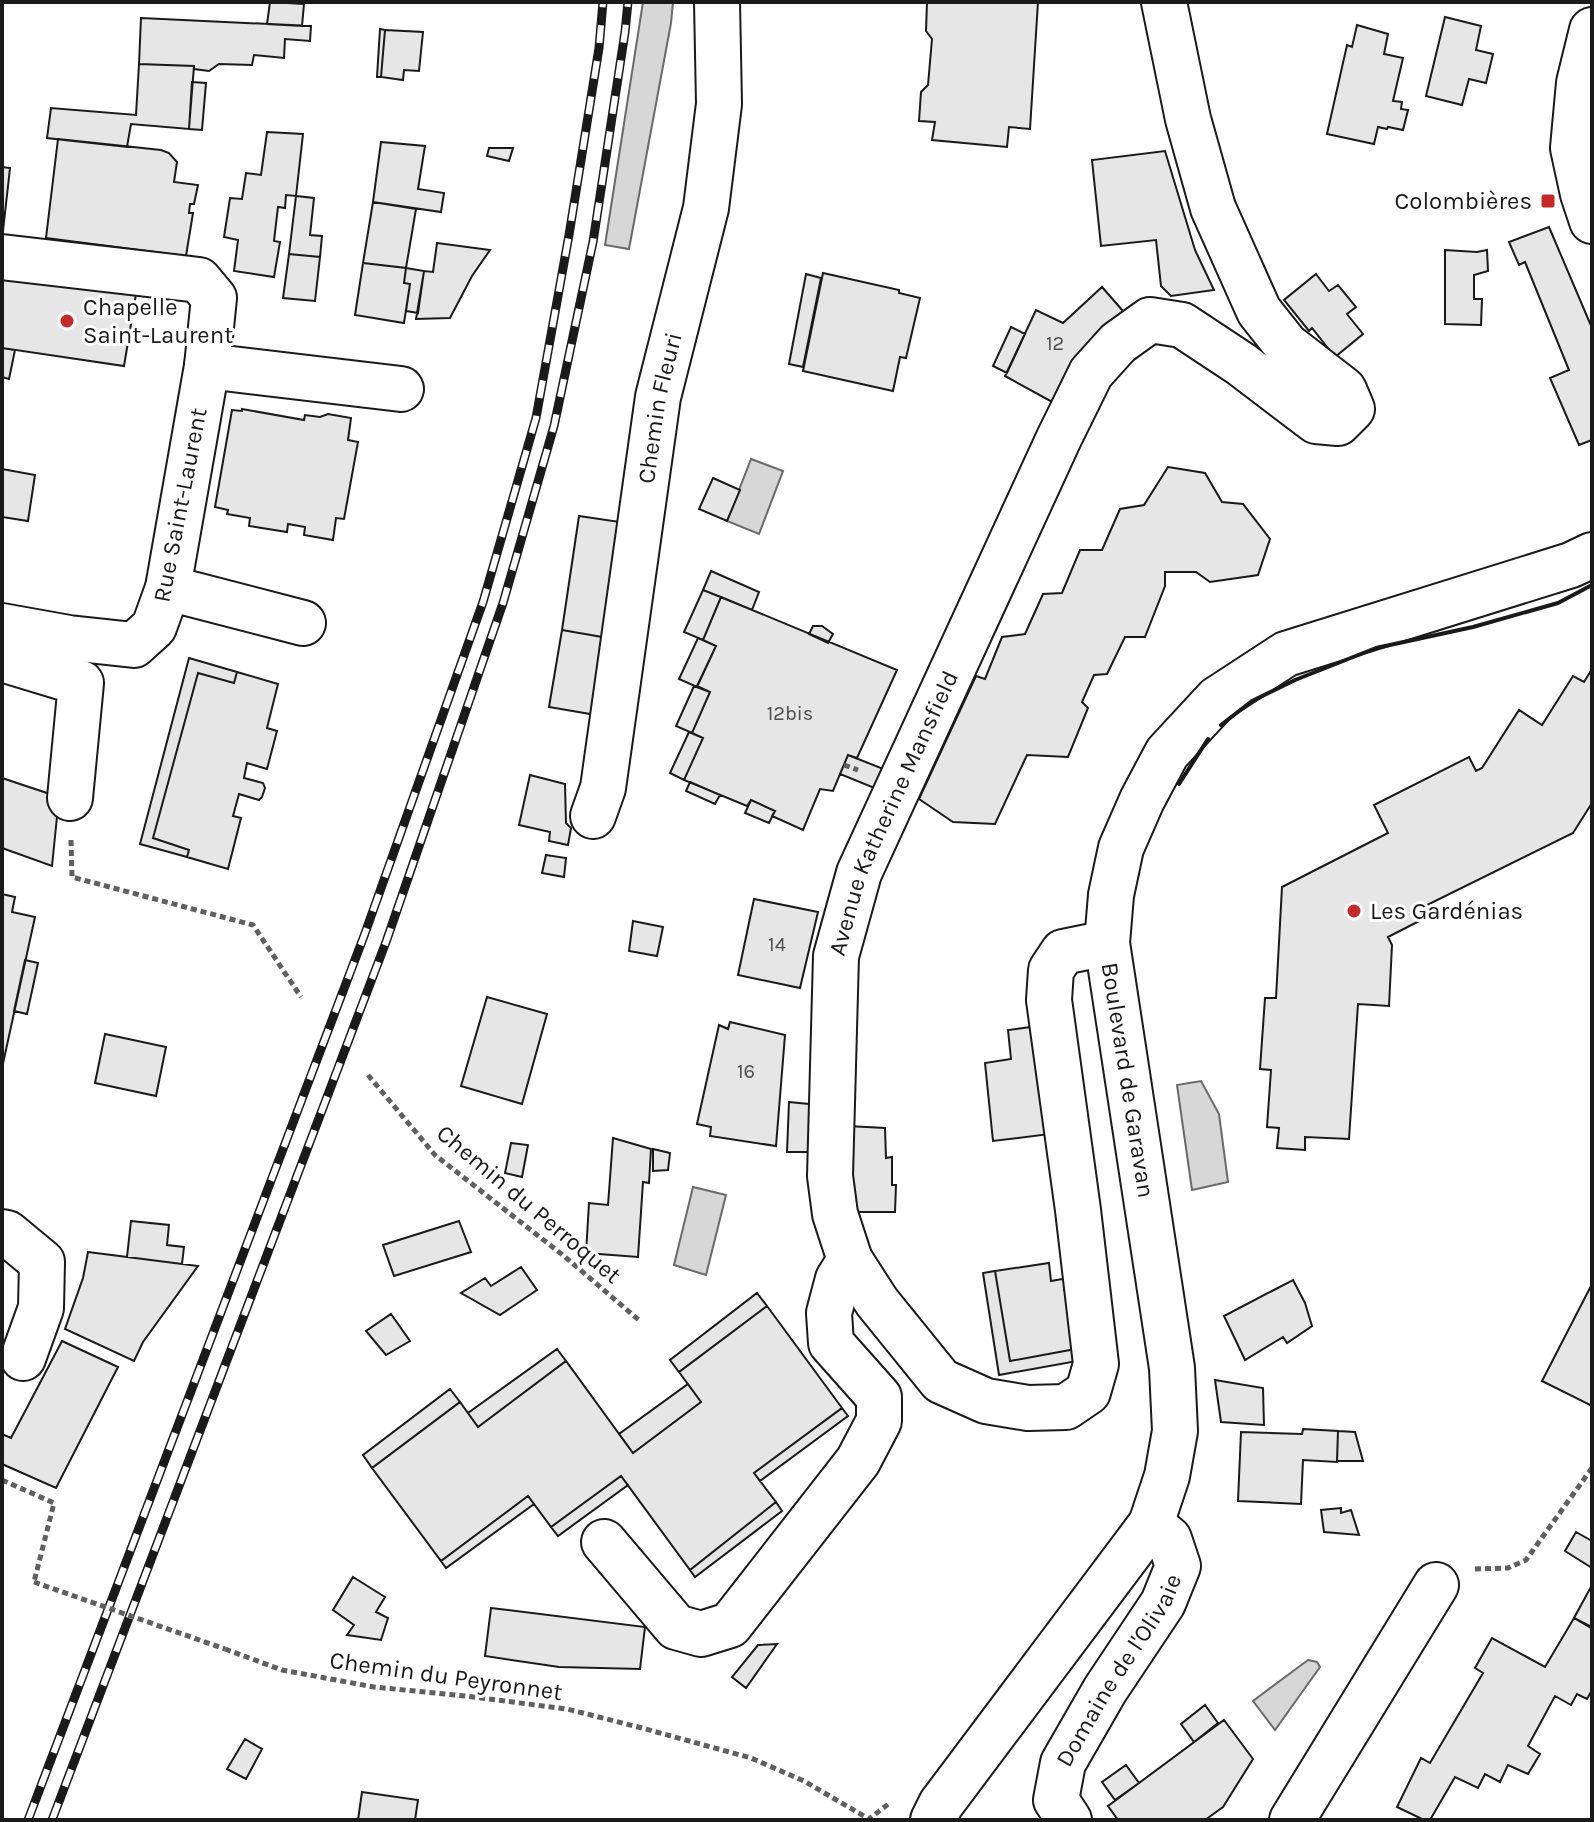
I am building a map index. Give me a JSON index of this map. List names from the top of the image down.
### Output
{
  "streets": {
    "street": [
      "Chemin Fleuri",
      "Rue Saint-Laurent",
      "Avenue Katherine Mansfield",
      "Boulevard de Garavan",
      "Domaine de l'Olivaie"
    ],
    "path": ["Chemin du Perroquet", "Chemin du Peyronnet"]
  },
  "crossings": [
    ["Avenue Katherine Mansfield", "Boulevard de Garavan"],
    ["Boulevard de Garavan", "Domaine de l'Olivaie"],
    ["Boulevard de Garavan", "Chemin du Peyronnet"]
  ],
  "places": {
    "transit": ["Colombières"],
    "other": ["Chapelle Saint-Laurent", "Les Gardénias"]
  },
  "house_numbers": [
    "12",
    "12bis",
    "14",
    "16"
  ]
}
